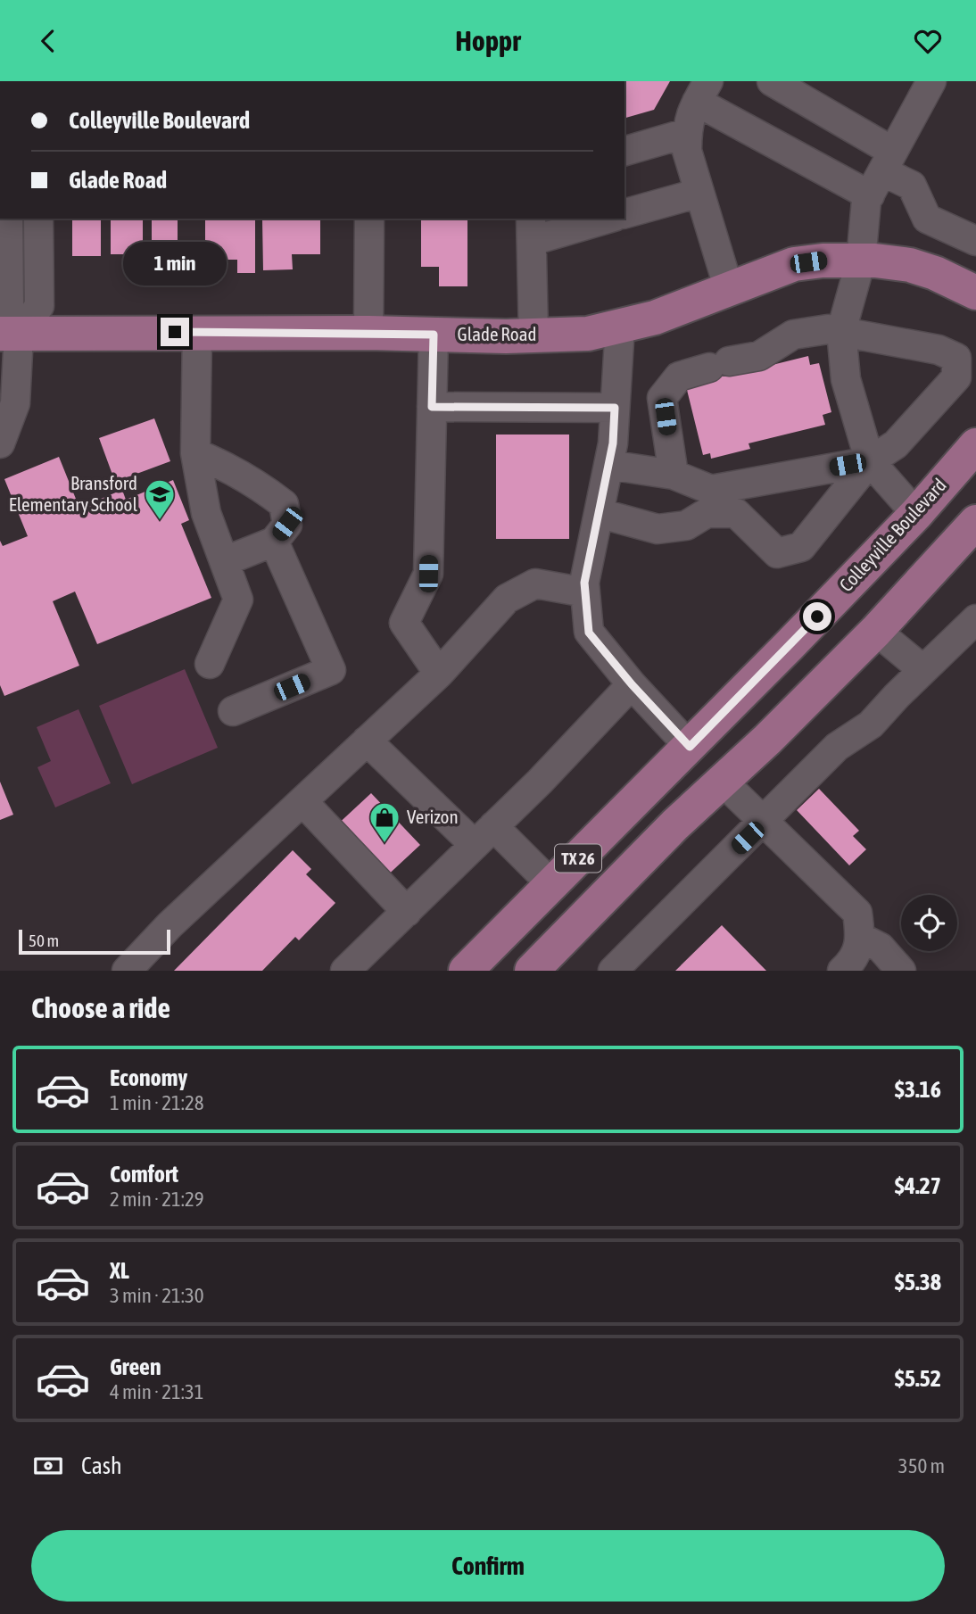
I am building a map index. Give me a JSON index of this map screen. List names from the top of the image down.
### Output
{
  "streets": {
    "main road": ["Glade Road", "Colleyville Boulevard", "TX 26"]
  },
  "places": {
    "school or university": ["Bransford Elementary School"],
    "shop": ["Verizon"]
  },
  "scale_bar": "50 m",
  "page": {
    "header": "Hoppr",
    "banner": ["Colleyville Boulevard", "Glade Road"],
    "bubble": "1 min",
    "scale": "50 m",
    "heading": "Choose a ride",
    "list": [
      {
        "name": "Economy",
        "note": "1 min · 21:28",
        "value": "$3.16"
      },
      {
        "name": "Comfort",
        "note": "2 min · 21:29",
        "value": "$4.27"
      },
      {
        "name": "XL",
        "note": "3 min · 21:30",
        "value": "$5.38"
      },
      {
        "name": "Green",
        "note": "4 min · 21:31",
        "value": "$5.52"
      }
    ],
    "pay": ["Cash", "350 m"],
    "buttons": "Confirm"
  }
}
